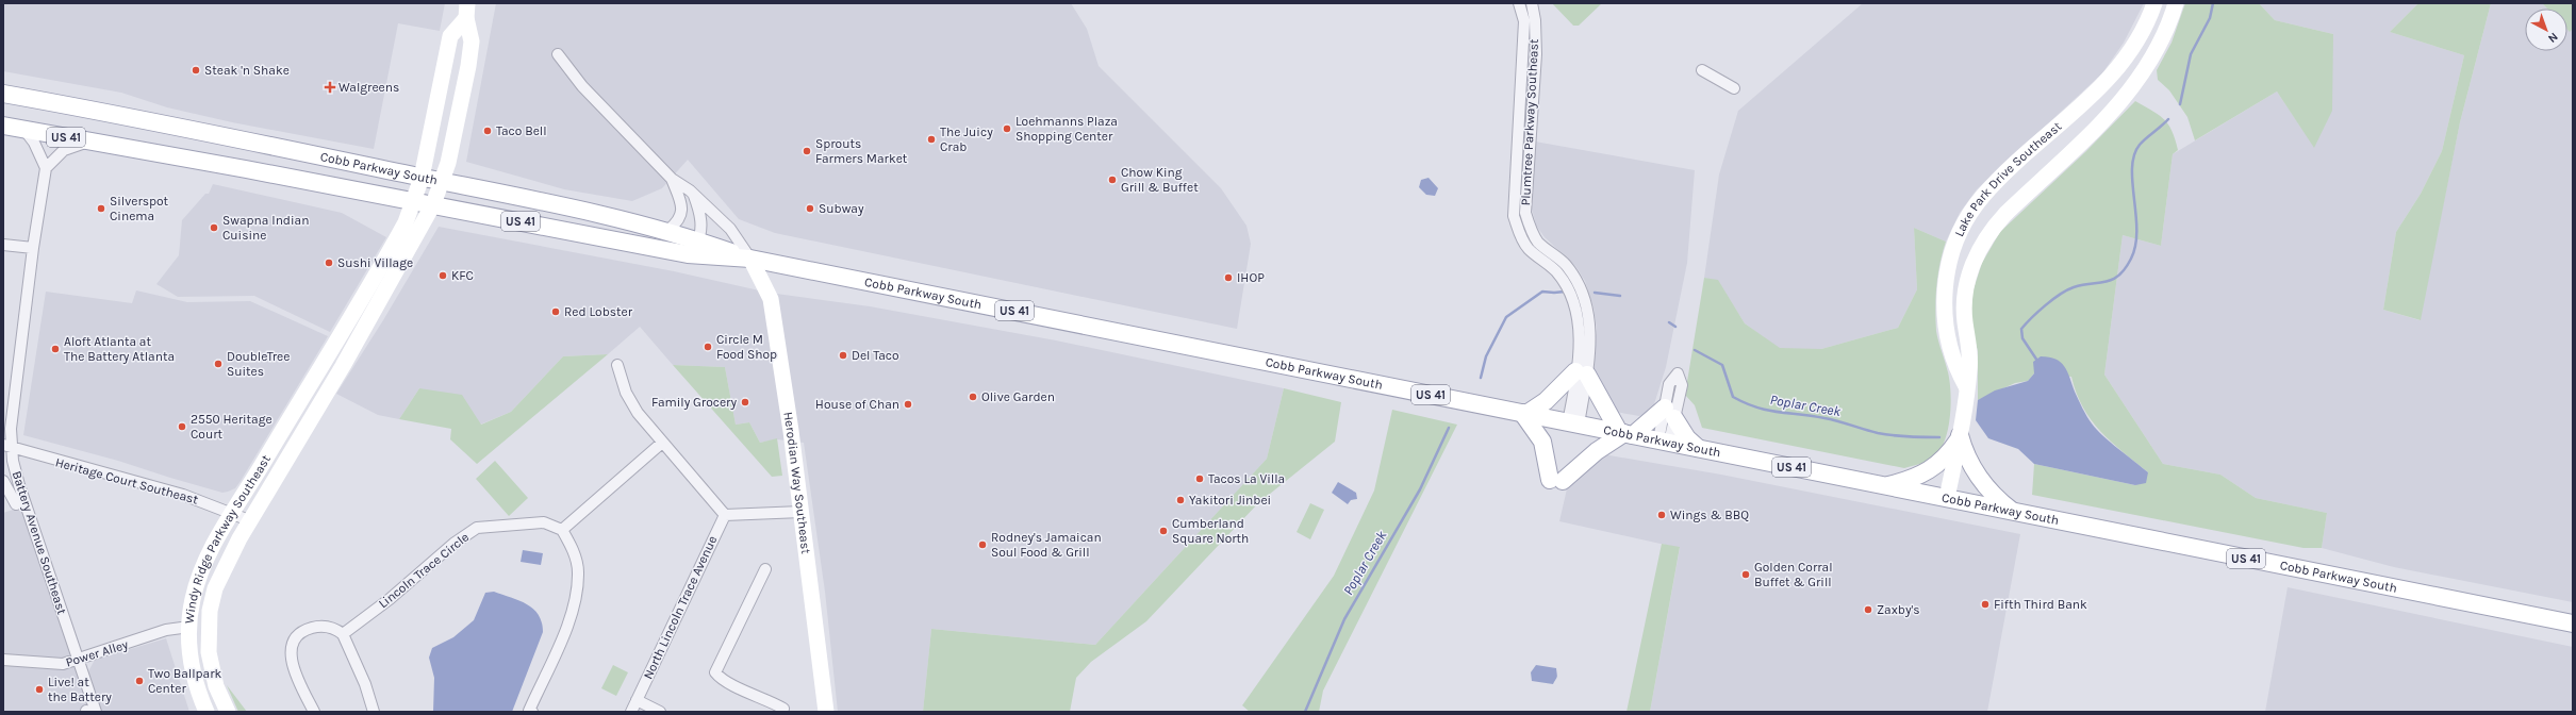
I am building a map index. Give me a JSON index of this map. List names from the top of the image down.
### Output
{
  "streets": {
    "main road": [
      "US 41",
      "Cobb Parkway South",
      "Lake Park Drive Southeast",
      "Herodian Way Southeast",
      "Windy Ridge Parkway Southeast"
    ],
    "street": [
      "Plumtree Parkway Southeast",
      "Heritage Court Southeast",
      "Battery Avenue Southeast",
      "Lincoln Trace Circle",
      "North Lincoln Trace Avenue",
      "Power Alley"
    ]
  },
  "crossings": [
    ["Plumtree Parkway Southeast", "Cobb Parkway South"],
    ["Cobb Parkway South", "Lake Park Drive Southeast"],
    ["Cobb Parkway South", "Herodian Way Southeast"],
    ["Cobb Parkway South", "Windy Ridge Parkway Southeast"],
    ["Heritage Court Southeast", "Windy Ridge Parkway Southeast"],
    ["Heritage Court Southeast", "Battery Avenue Southeast"],
    ["Windy Ridge Parkway Southeast", "Power Alley"],
    ["Battery Avenue Southeast", "Power Alley"]
  ],
  "water": ["Poplar Creek"],
  "places": {
    "other": [
      "Steak 'n Shake",
      "Loehmanns Plaza Shopping Center",
      "Taco Bell",
      "The Juicy Crab",
      "Sprouts Farmers Market",
      "Chow King Grill & Buffet",
      "Silverspot Cinema",
      "Subway",
      "Swapna Indian Cuisine",
      "Sushi Village",
      "KFC",
      "IHOP",
      "Red Lobster",
      "Circle M Food Shop",
      "Aloft Atlanta at The Battery Atlanta",
      "Del Taco",
      "DoubleTree Suites",
      "Olive Garden",
      "Family Grocery",
      "House of Chan",
      "2550 Heritage Court",
      "Tacos La Villa",
      "Yakitori Jinbei",
      "Wings & BBQ",
      "Cumberland Square North",
      "Rodney's Jamaican Soul Food & Grill",
      "Golden Corral Buffet & Grill",
      "Fifth Third Bank",
      "Zaxby's",
      "Two Ballpark Center",
      "Live! at the Battery"
    ],
    "health": ["Walgreens"]
  },
  "north": "bottom right"
}
